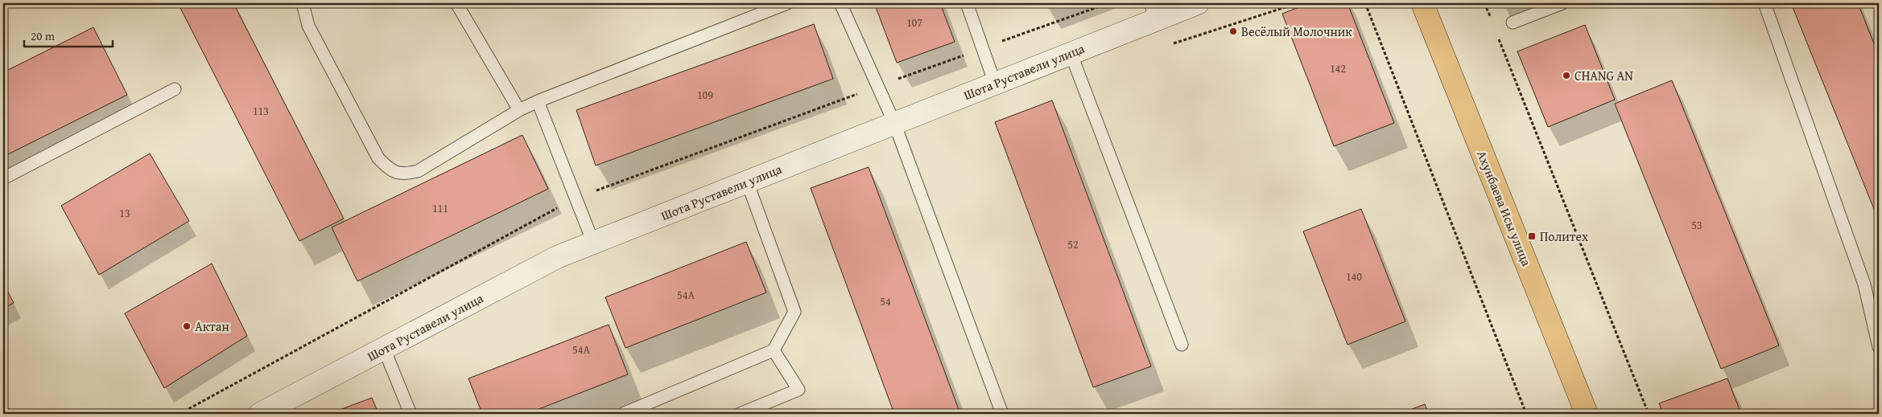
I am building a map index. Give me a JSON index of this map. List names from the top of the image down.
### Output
{
  "streets": {
    "main road": ["Ахунбаева Исы улица"],
    "street": ["Шота Руставели улица"]
  },
  "places": {
    "other": ["Весёлый Молочник", "CHANG AN", "Актан"],
    "transit": ["Политех"]
  },
  "house_numbers": [
    "107",
    "142",
    "109",
    "113",
    "111",
    "13",
    "53",
    "52",
    "140",
    "54А",
    "54",
    "54А"
  ],
  "scale_bar": "20 m"
}
